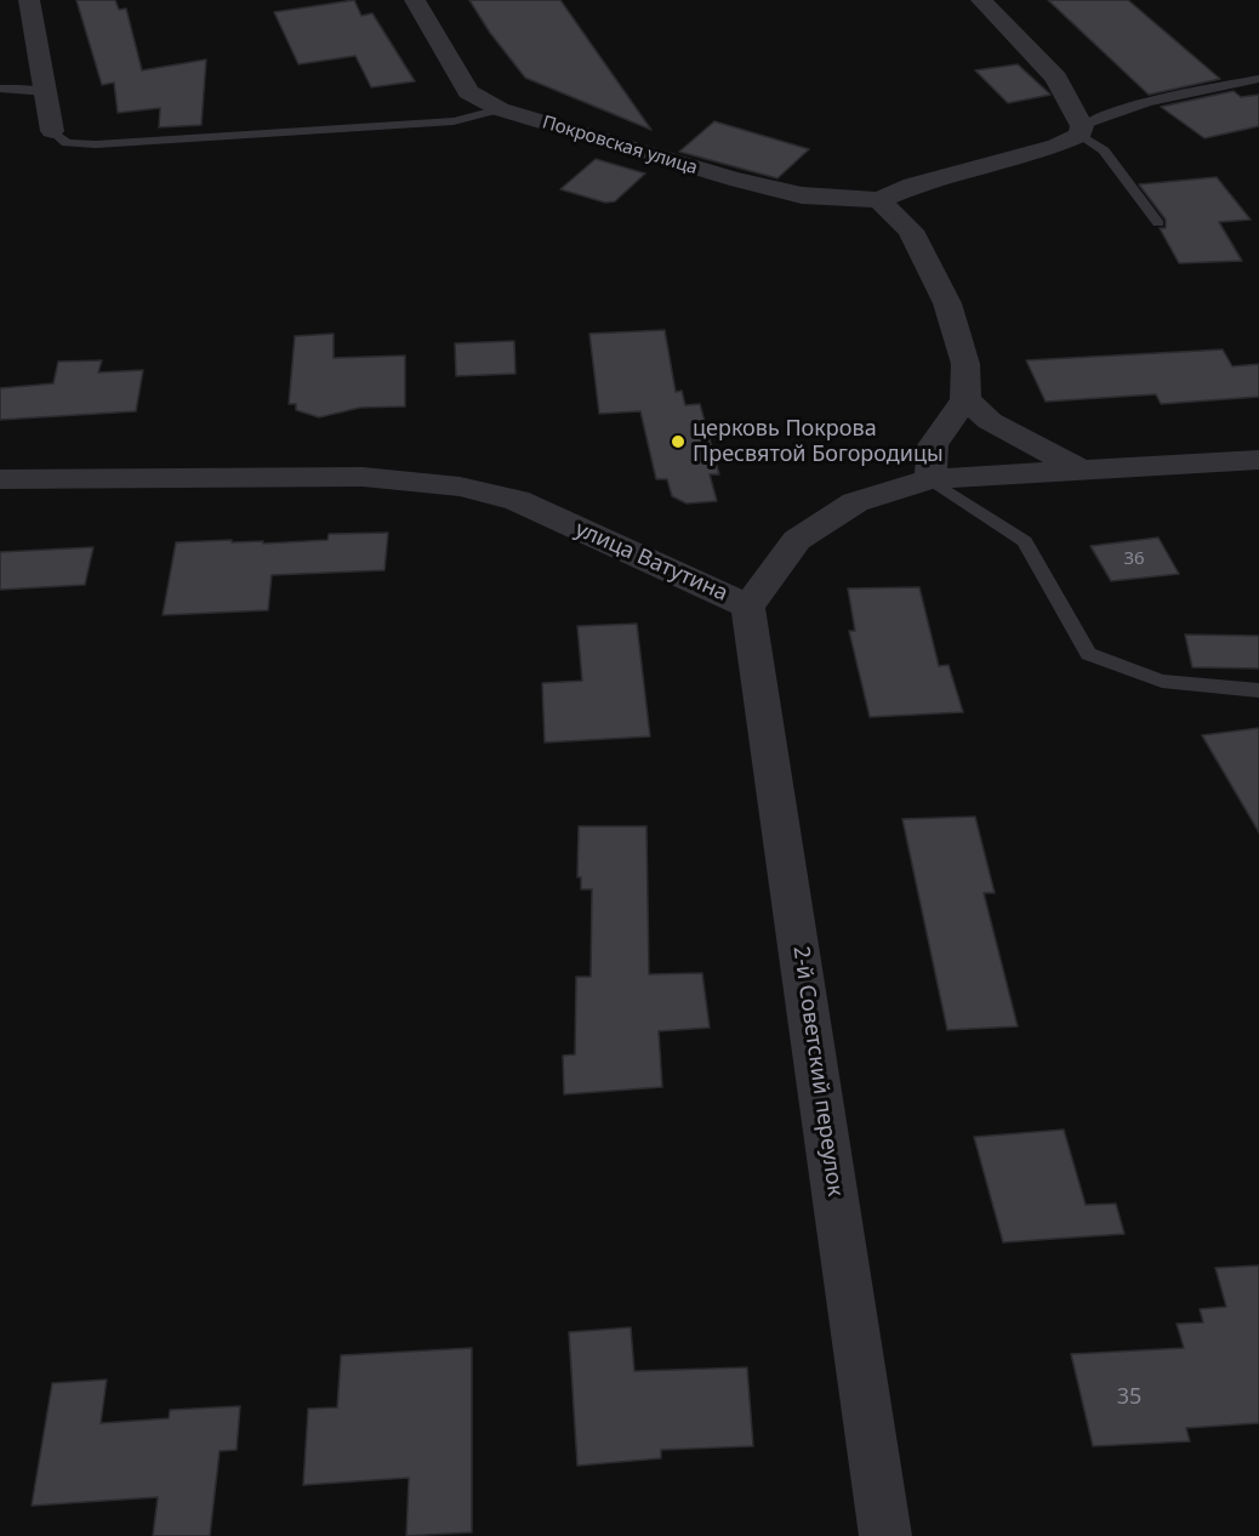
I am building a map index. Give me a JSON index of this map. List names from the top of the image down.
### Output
{
  "streets": {
    "street": ["Покровская улица", "улица Ватутина", "2-й Советский переулок"]
  },
  "crossings": [
    ["улица Ватутина", "2-й Советский переулок"]
  ],
  "places": ["церковь Покрова Пресвятой Богородицы"],
  "house_numbers": ["36", "35"]
}
